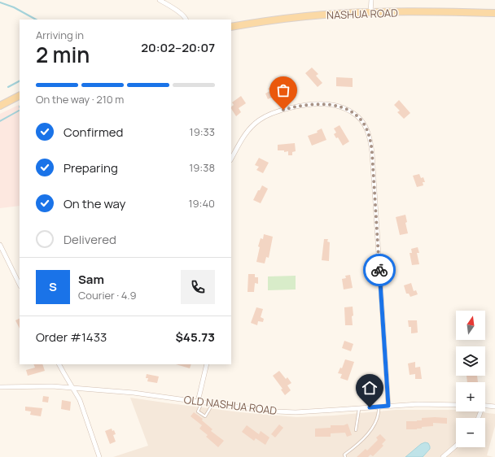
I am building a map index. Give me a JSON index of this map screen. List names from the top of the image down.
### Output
{
  "streets": {
    "main road": ["NASHUA ROAD"],
    "street": ["OLD NASHUA ROAD"]
  },
  "north": "top",
  "page": {
    "heading": ["2 min", "Arriving in", "20:02–20:07"],
    "panel": [
      "Sam",
      "Courier · 4.9",
      "Order #1433",
      "$45.73"
    ],
    "bar": "On the way · 210 m",
    "list": [
      ["Confirmed", "19:33"],
      ["Preparing", "19:38"],
      ["On the way", "19:40"],
      "Delivered"
    ],
    "round": "S",
    "map_buttons": ["+", "−"]
  }
}
